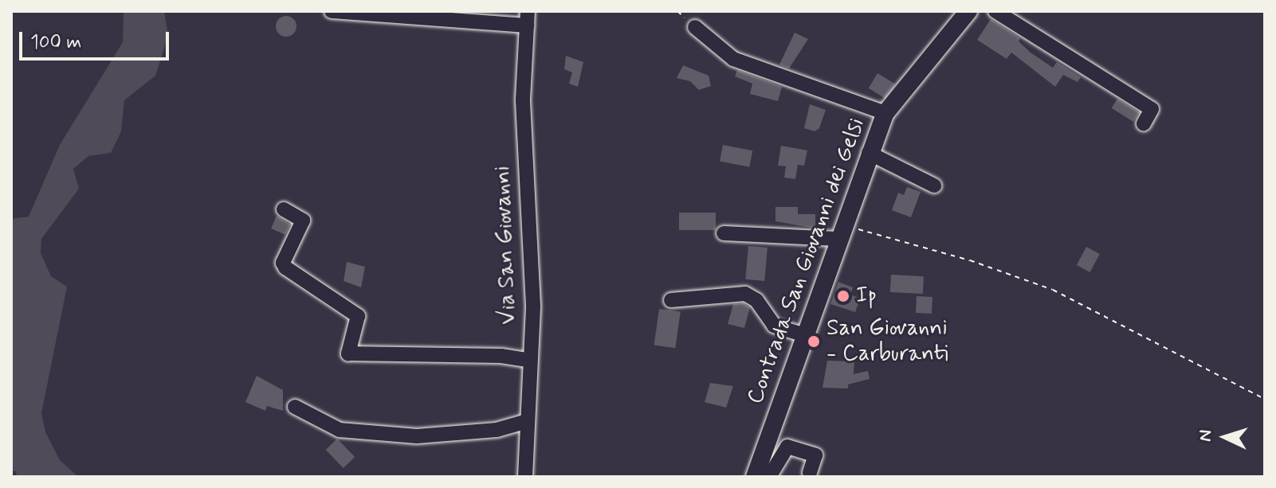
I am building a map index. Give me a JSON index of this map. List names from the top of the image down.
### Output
{
  "streets": {
    "main road": ["Contrada San Giovanni dei Gelsi"],
    "street": ["Via San Giovanni"]
  },
  "places": ["Ip", "San Giovanni - Carburanti"],
  "scale_bar": "100 m",
  "north": "left"
}
